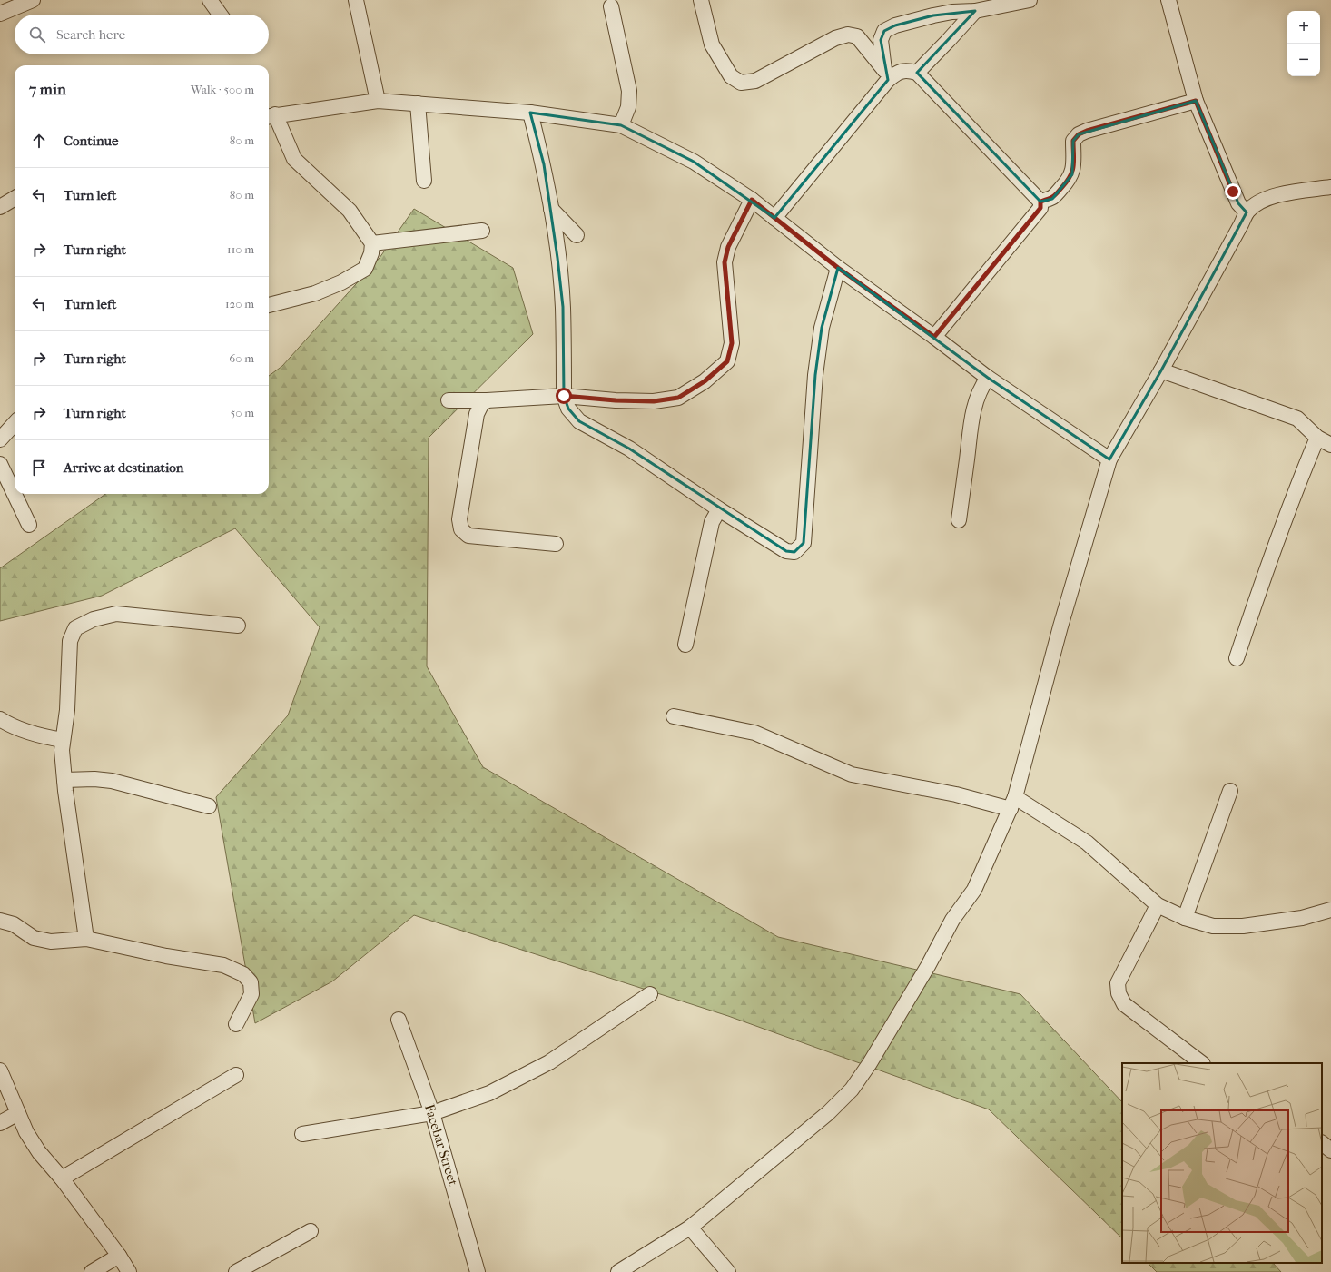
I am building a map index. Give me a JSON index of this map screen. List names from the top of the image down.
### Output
{
  "streets": {
    "street": ["Facebar Street"]
  },
  "page": {
    "map_buttons": ["+", "−"],
    "search": "Search here",
    "heading": ["7 min", "Walk · 500 m"],
    "list": [
      ["Continue", "80 m"],
      ["Turn left", "80 m"],
      ["Turn right", "110 m"],
      ["Turn left", "120 m"],
      ["Turn right", "60 m"],
      ["Turn right", "50 m"],
      "Arrive at destination"
    ]
  }
}
